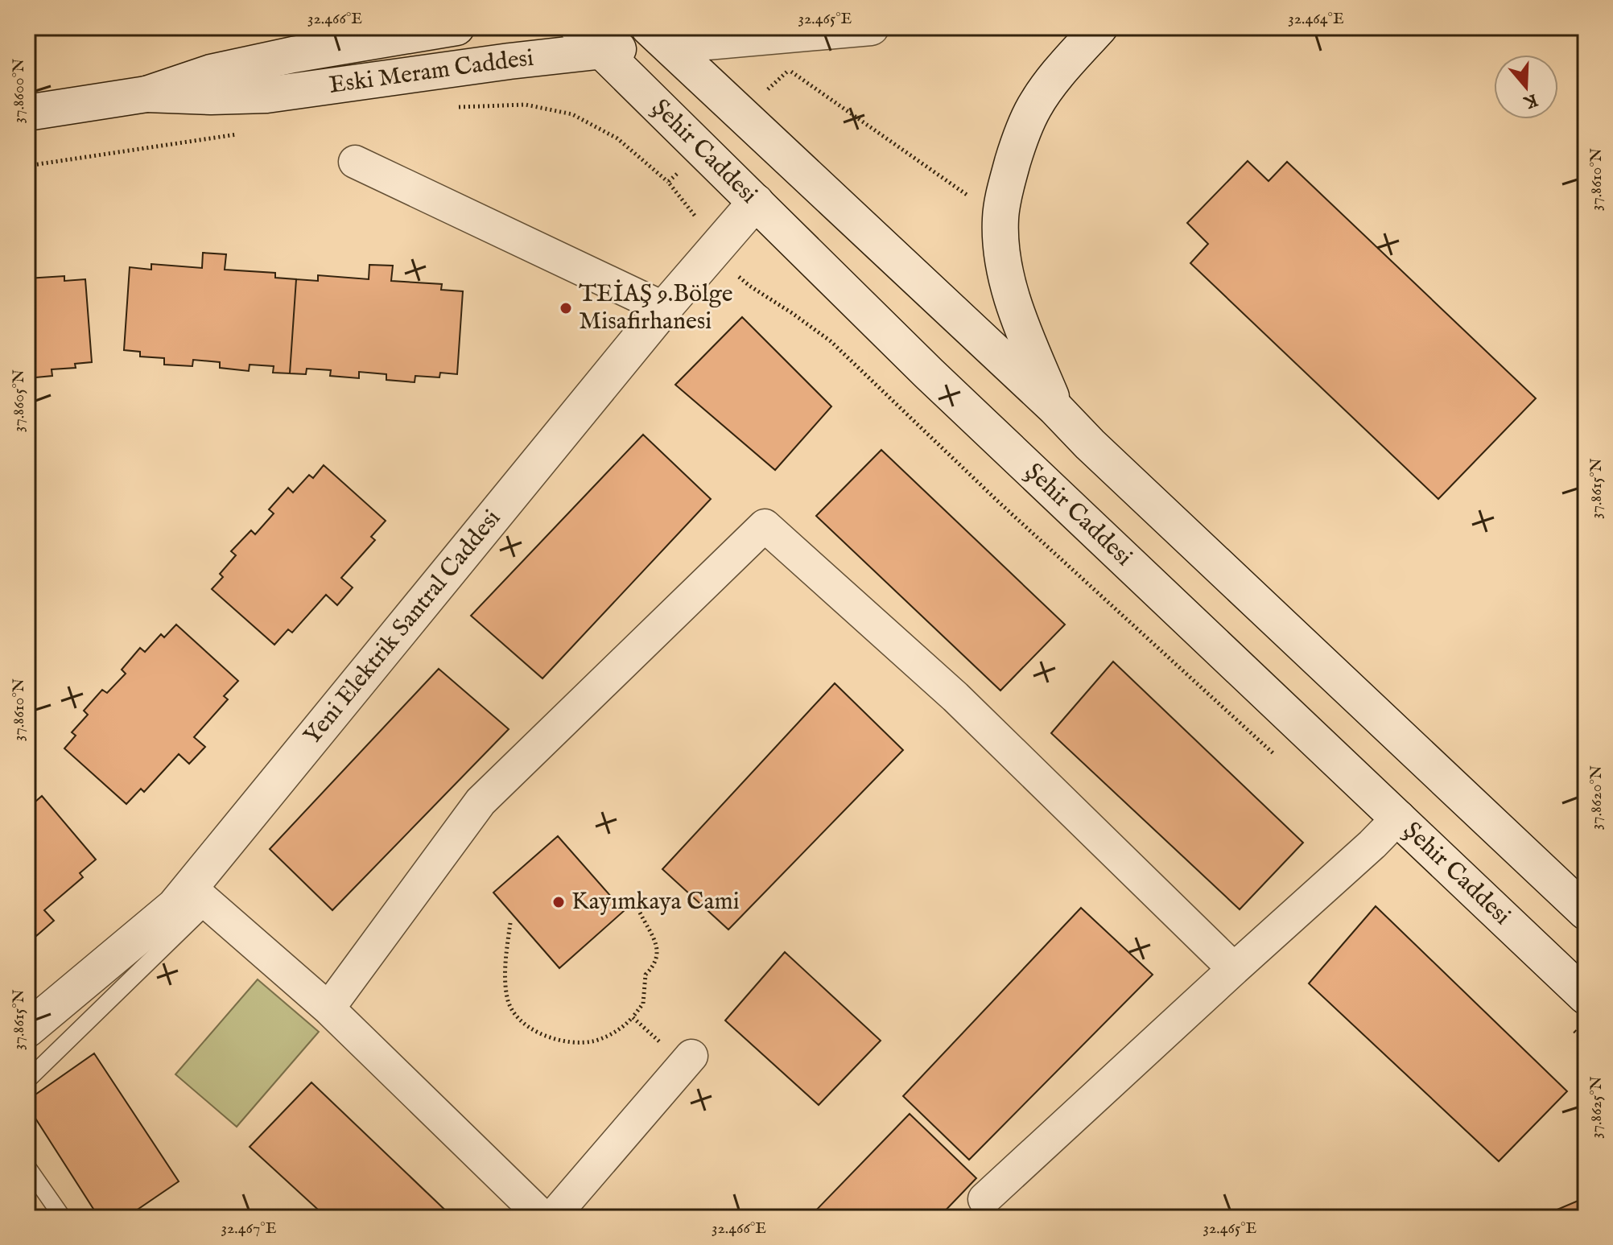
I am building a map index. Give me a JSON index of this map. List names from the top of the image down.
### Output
{
  "streets": {
    "main road": ["Eski Meram Caddesi", "Şehir Caddesi", "Yeni Elektrik Santral Caddesi"]
  },
  "crossings": [
    ["Eski Meram Caddesi", "Şehir Caddesi"],
    ["Şehir Caddesi", "Yeni Elektrik Santral Caddesi"]
  ],
  "places": ["TEİAŞ 9.Bölge Misafirhanesi", "Kayımkaya Cami"],
  "north": "bottom",
  "coordinates": [
    "32.466°E",
    "32.465°E",
    "32.464°E",
    "37.8600°N",
    "37.8610°N",
    "37.8605°N",
    "37.8615°N",
    "37.8620°N",
    "37.8625°N",
    "32.467°E"
  ]
}
